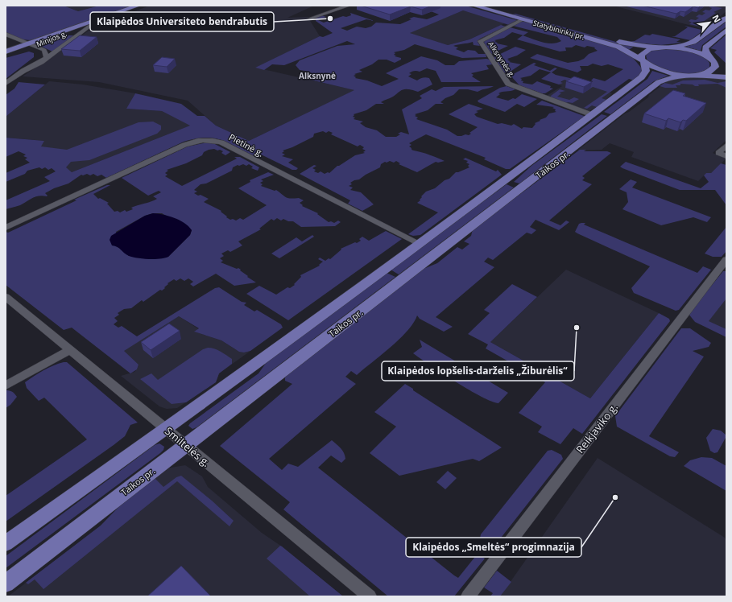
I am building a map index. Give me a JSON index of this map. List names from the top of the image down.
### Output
{
  "streets": {
    "main road": ["Statybininkų pr.", "Minijos g.", "Taikos pr."],
    "street": [
      "Alksnynės g.",
      "Pietinė g.",
      "Reikjaviko g.",
      "Smiltelės g."
    ]
  },
  "crossings": [
    ["Statybininkų pr.", "Alksnynės g."],
    ["Statybininkų pr.", "Taikos pr."],
    ["Alksnynės g.", "Taikos pr."],
    ["Pietinė g.", "Taikos pr."],
    ["Taikos pr.", "Smiltelės g."]
  ],
  "districts": ["Alksnynė"],
  "places": ["Klaipėdos Universiteto bendrabutis", "Klaipėdos lopšelis-darželis „Žiburėlis“", "Klaipėdos „Smeltės“ progimnazija"],
  "north": "top right"
}
